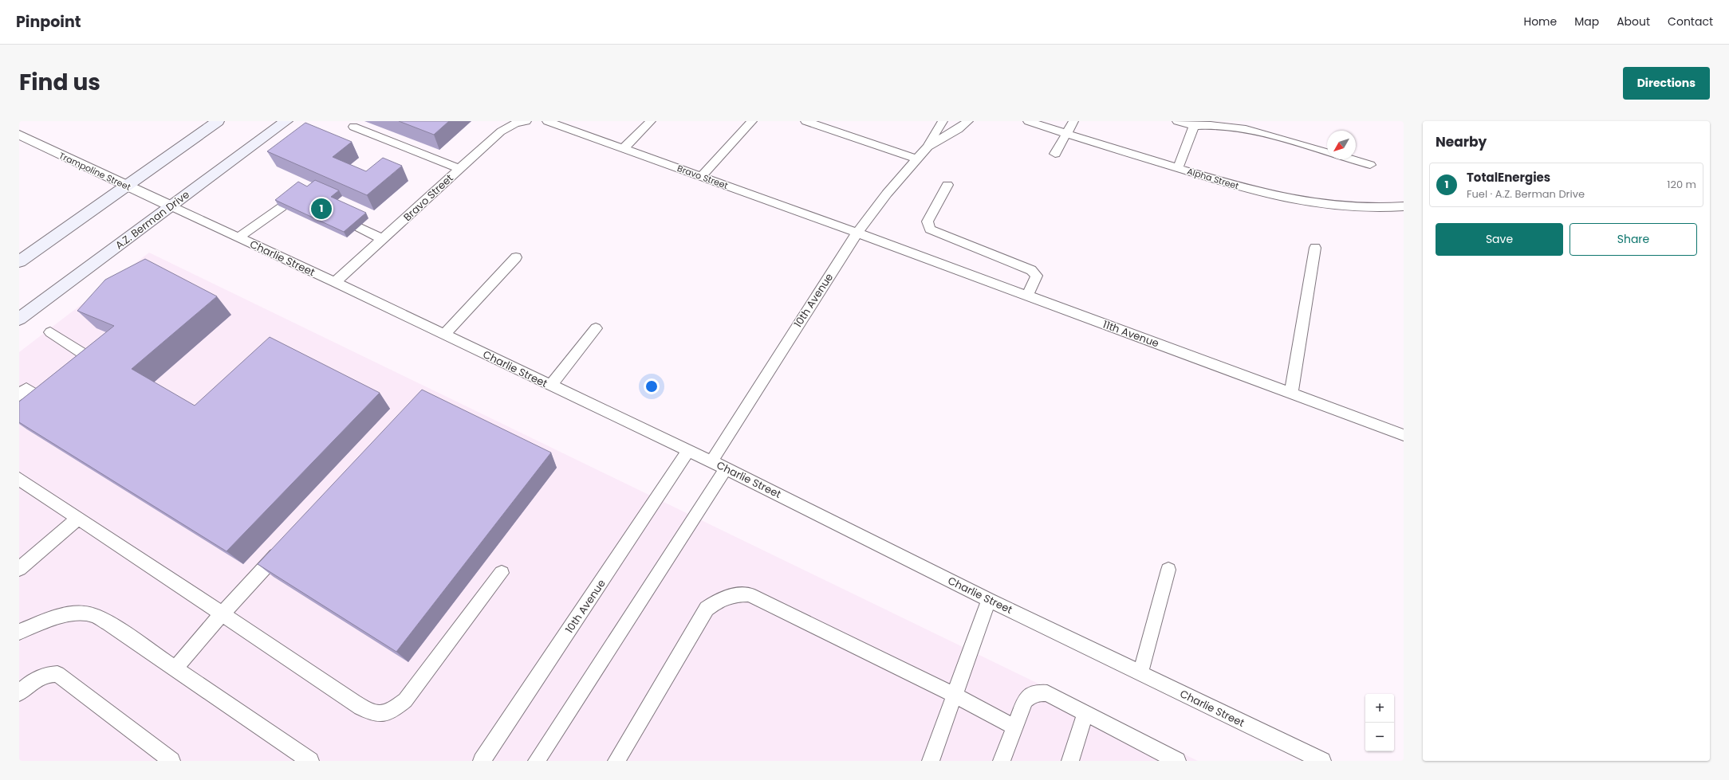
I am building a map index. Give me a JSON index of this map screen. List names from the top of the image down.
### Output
{
  "streets": {
    "main road": ["A.Z. Berman Drive"],
    "street": ["Trampoline Street"],
    "lane": [
      "Bravo Street",
      "Alpha Street",
      "Charlie Street",
      "10th Avenue",
      "11th Avenue"
    ]
  },
  "crossings": [
    ["Trampoline Street", "A.Z. Berman Drive"],
    ["Trampoline Street", "Charlie Street"],
    ["Bravo Street", "Charlie Street"],
    ["Bravo Street", "10th Avenue"],
    ["Bravo Street", "11th Avenue"],
    ["A.Z. Berman Drive", "Charlie Street"],
    ["Charlie Street", "10th Avenue"],
    ["10th Avenue", "11th Avenue"]
  ],
  "north": "bottom left",
  "page": {
    "header": "Pinpoint",
    "nav": [
      "Home",
      "Map",
      "About",
      "Contact"
    ],
    "title": "Find us",
    "buttons": [
      "Directions",
      ["Save", "Share"]
    ],
    "heading": "Nearby",
    "list": [
      {
        "mark": "1",
        "name": "TotalEnergies",
        "note": "Fuel · A.Z. Berman Drive",
        "value": "120 m"
      }
    ],
    "pins": "1",
    "map_buttons": ["+", "−"]
  }
}
